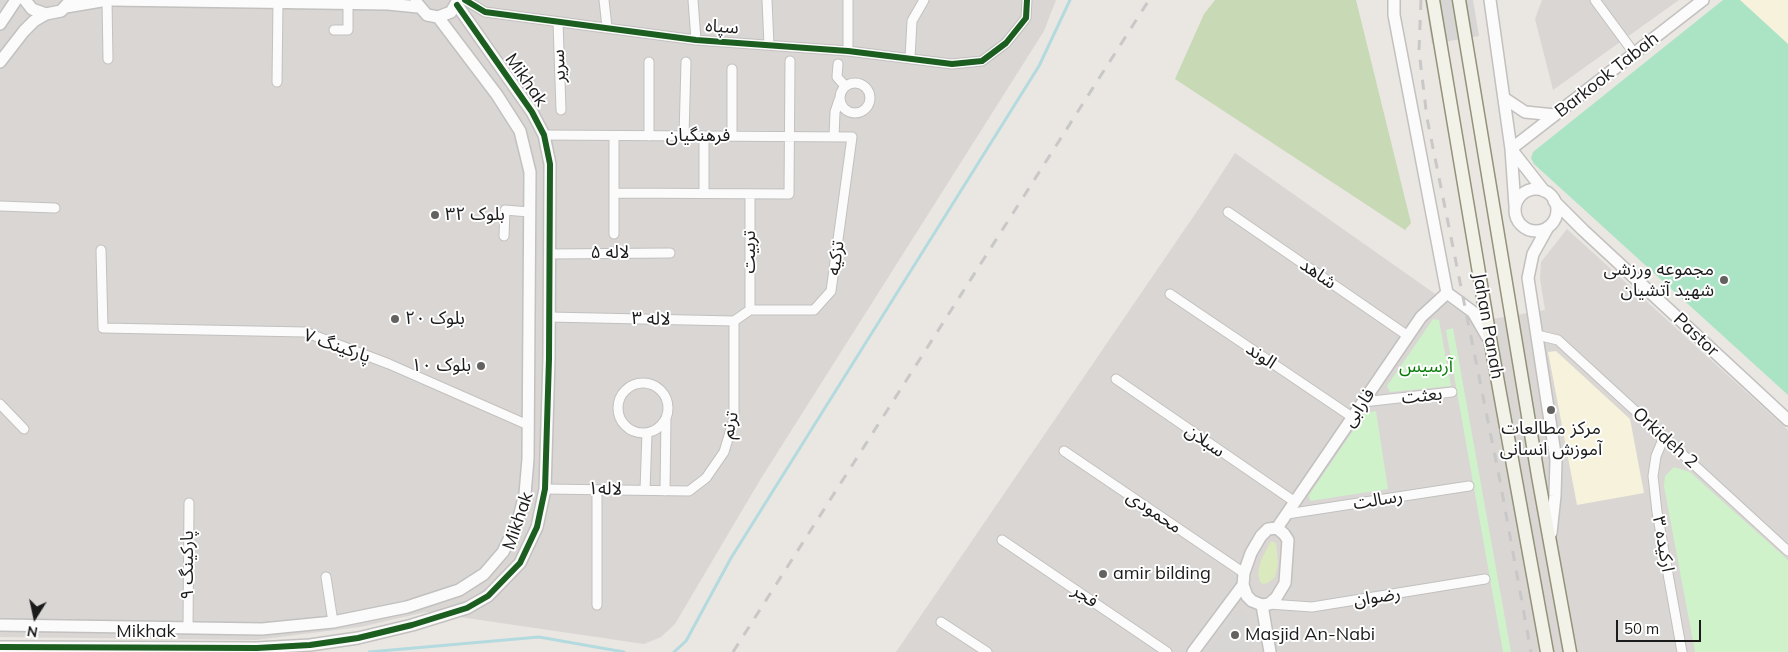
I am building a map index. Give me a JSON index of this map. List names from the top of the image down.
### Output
{
  "streets": {
    "main road": ["Jahan Panah"],
    "street": [
      "سپاه",
      "سریر",
      "Barkook Tabah",
      "Mikhak",
      "فرهنگیان",
      "تربیت",
      "لاله ۵",
      "تزکیه",
      "شاهد",
      "لاله ۳",
      "Pastor",
      "پارکینگ ۷",
      "الوند",
      "بعثت",
      "فارابی",
      "ترنم",
      "Orkideh 2",
      "سبلان",
      "لاله۱",
      "رسالت",
      "محمودی",
      "ارکیده ۳",
      "پارکینگ ۹",
      "فجر",
      "رضوان"
    ]
  },
  "crossings": [
    ["سپاه", "سریر"],
    ["سپاه", "Mikhak"],
    ["Mikhak", "فرهنگیان"],
    ["Mikhak", "لاله ۵"],
    ["Mikhak", "لاله ۳"],
    ["Mikhak", "پارکینگ ۷"],
    ["Mikhak", "لاله۱"],
    ["Mikhak", "پارکینگ ۹"],
    ["فرهنگیان", "تزکیه"],
    ["تربیت", "تزکیه"],
    ["شاهد", "فارابی"],
    ["لاله ۳", "ترنم"],
    ["الوند", "فارابی"],
    ["بعثت", "فارابی"],
    ["فارابی", "سبلان"],
    ["فارابی", "رسالت"],
    ["فارابی", "محمودی"],
    ["ترنم", "لاله۱"],
    ["Orkideh 2", "ارکیده ۳"]
  ],
  "parks": ["آرسیس"],
  "places": [
    "بلوک ۳۲",
    "مجموعه ورزشی شهید آتشیان",
    "بلوک ۲۰",
    "بلوک ۱۰",
    "مرکز مطالعات آموزش انسانی",
    "amir bilding",
    "Masjid An-Nabi"
  ],
  "scale_bar": "50 m",
  "north": "bottom"
}
